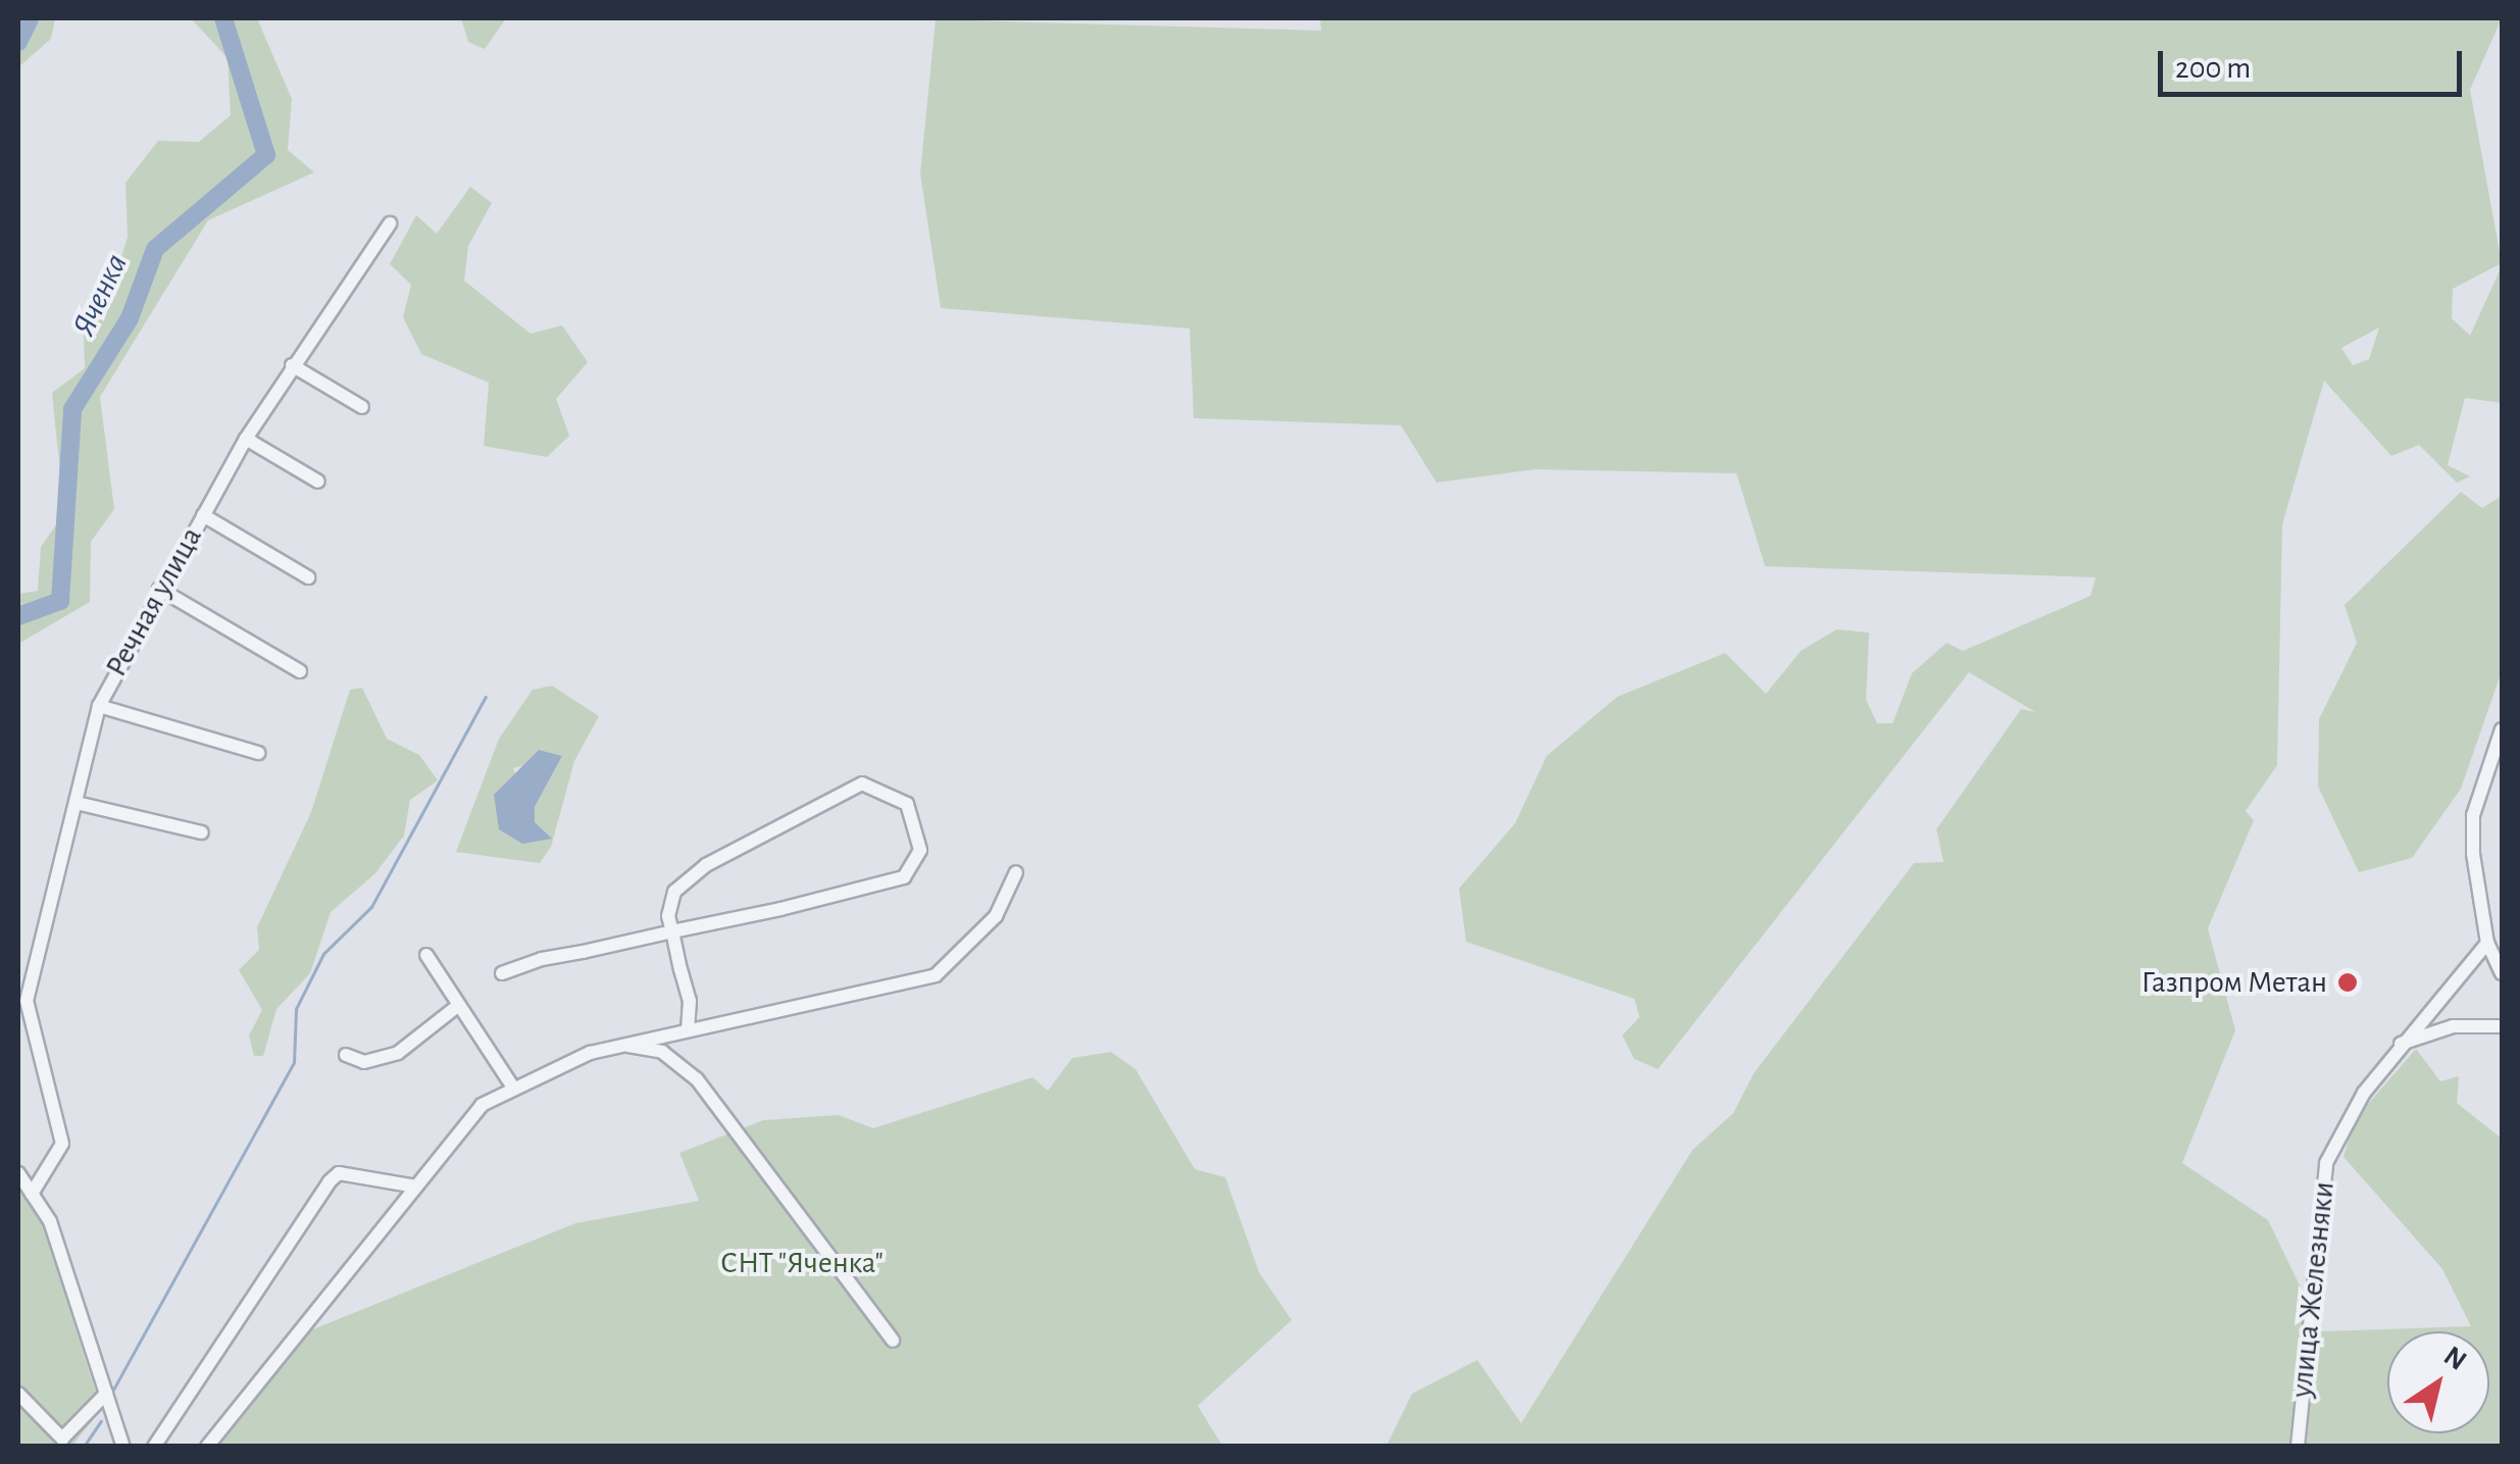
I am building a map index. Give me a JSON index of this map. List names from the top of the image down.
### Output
{
  "streets": {
    "street": ["Речная улица", "улица Железняки"]
  },
  "water": ["Яченка"],
  "parks": ["СНТ \"Яченка\""],
  "places": ["Газпром Метан"],
  "scale_bar": "200 m",
  "north": "top right"
}
